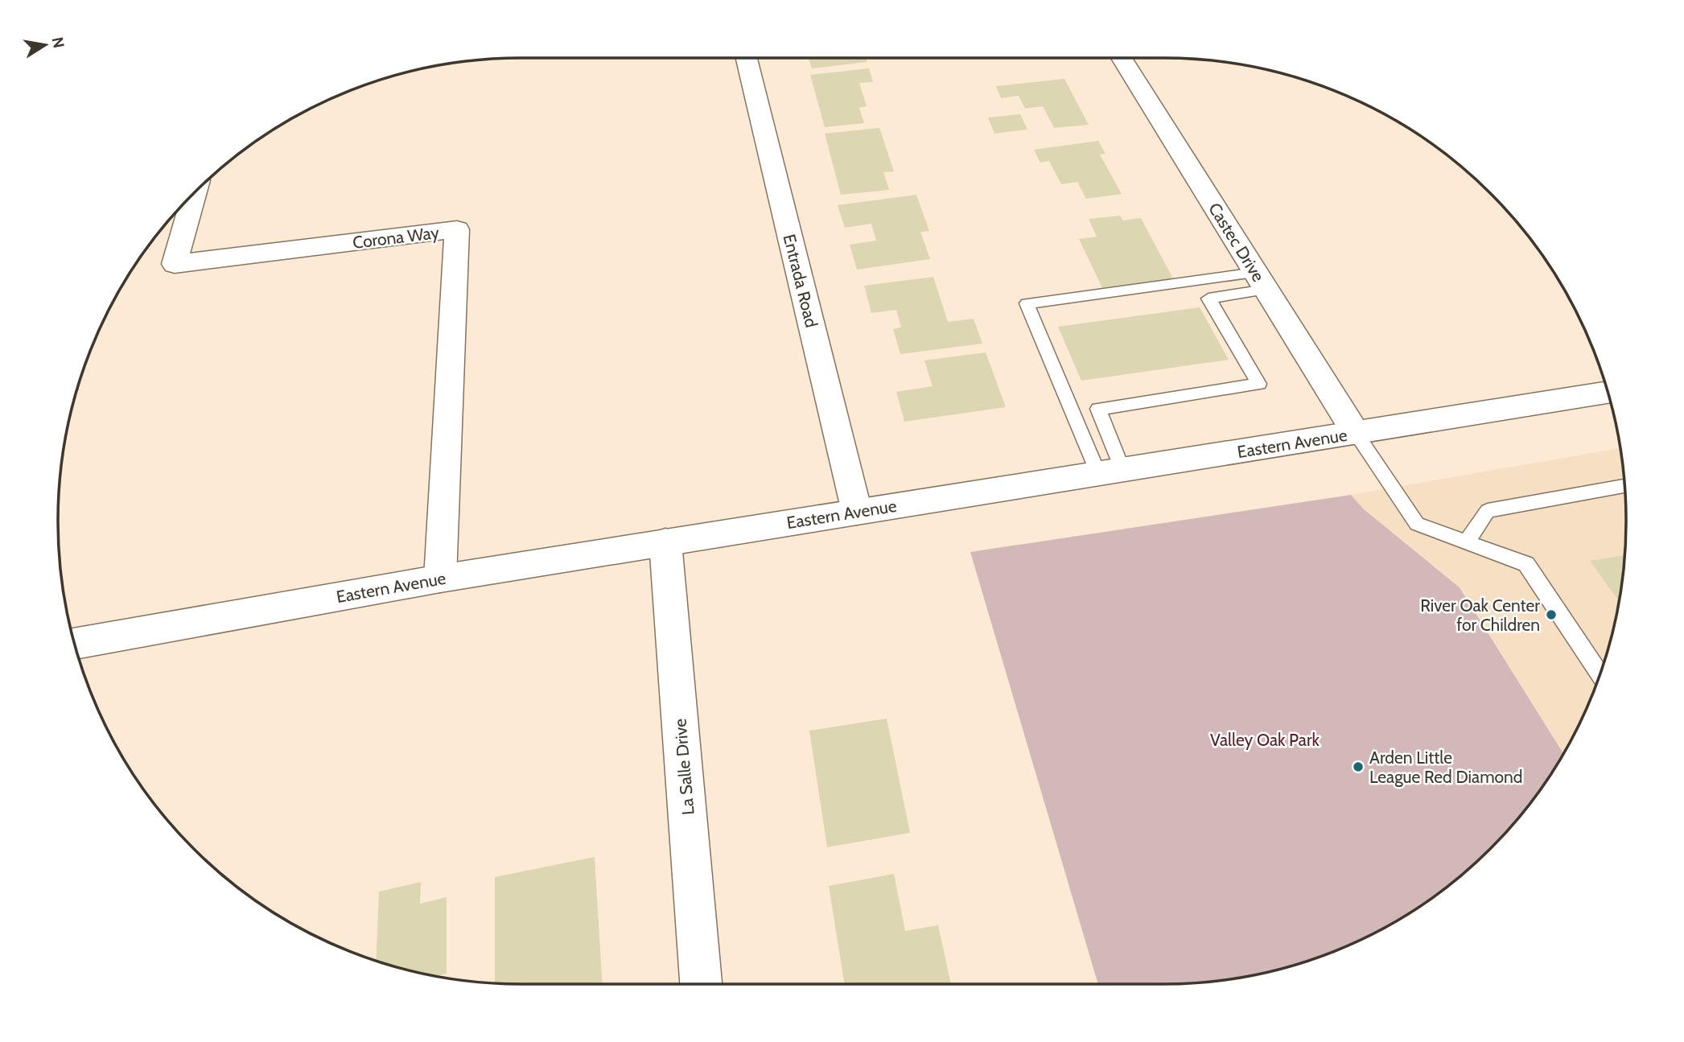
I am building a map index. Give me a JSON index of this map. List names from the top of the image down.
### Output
{
  "streets": {
    "street": [
      "Corona Way",
      "Castec Drive",
      "Entrada Road",
      "Eastern Avenue",
      "La Salle Drive"
    ]
  },
  "crossings": [
    ["Corona Way", "Eastern Avenue"],
    ["Castec Drive", "Eastern Avenue"],
    ["Entrada Road", "Eastern Avenue"],
    ["Eastern Avenue", "La Salle Drive"]
  ],
  "parks": ["Valley Oak Park"],
  "places": ["River Oak Center for Children", "Arden Little League Red Diamond"],
  "north": "right"
}
